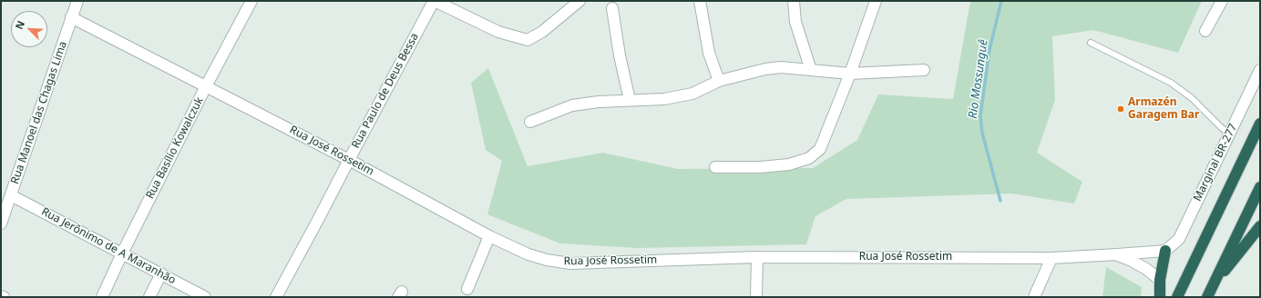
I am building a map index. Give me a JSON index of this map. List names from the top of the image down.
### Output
{
  "streets": {
    "street": [
      "Rua Paulo de Deus Bessa",
      "Rua Manoel das Chagas Lima",
      "Rua Basílio Kowalczuk",
      "Rua José Rossetim",
      "Marginal BR-277",
      "Rua Jerônimo de A Maranhão"
    ]
  },
  "crossings": [
    ["Rua Paulo de Deus Bessa", "Rua José Rossetim"],
    ["Rua Manoel das Chagas Lima", "Rua José Rossetim"],
    ["Rua Manoel das Chagas Lima", "Rua Jerônimo de A Maranhão"],
    ["Rua Basílio Kowalczuk", "Rua José Rossetim"],
    ["Rua Basílio Kowalczuk", "Rua Jerônimo de A Maranhão"],
    ["Rua José Rossetim", "Marginal BR-277"]
  ],
  "water": ["Rio Mossunguê"],
  "places": ["Armazén Garagem Bar"],
  "north": "top left"
}
